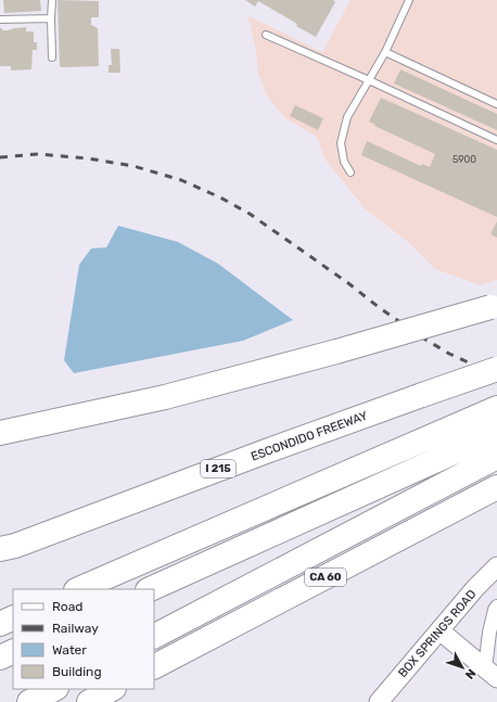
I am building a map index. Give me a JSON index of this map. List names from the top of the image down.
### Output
{
  "streets": {
    "highway": ["ESCONDIDO FREEWAY", "I 215", "CA 60"],
    "main road": ["BOX SPRINGS ROAD"]
  },
  "house_numbers": ["5900"],
  "legend": [
    "Road",
    "Railway",
    "Water",
    "Building"
  ],
  "north": "bottom right"
}
